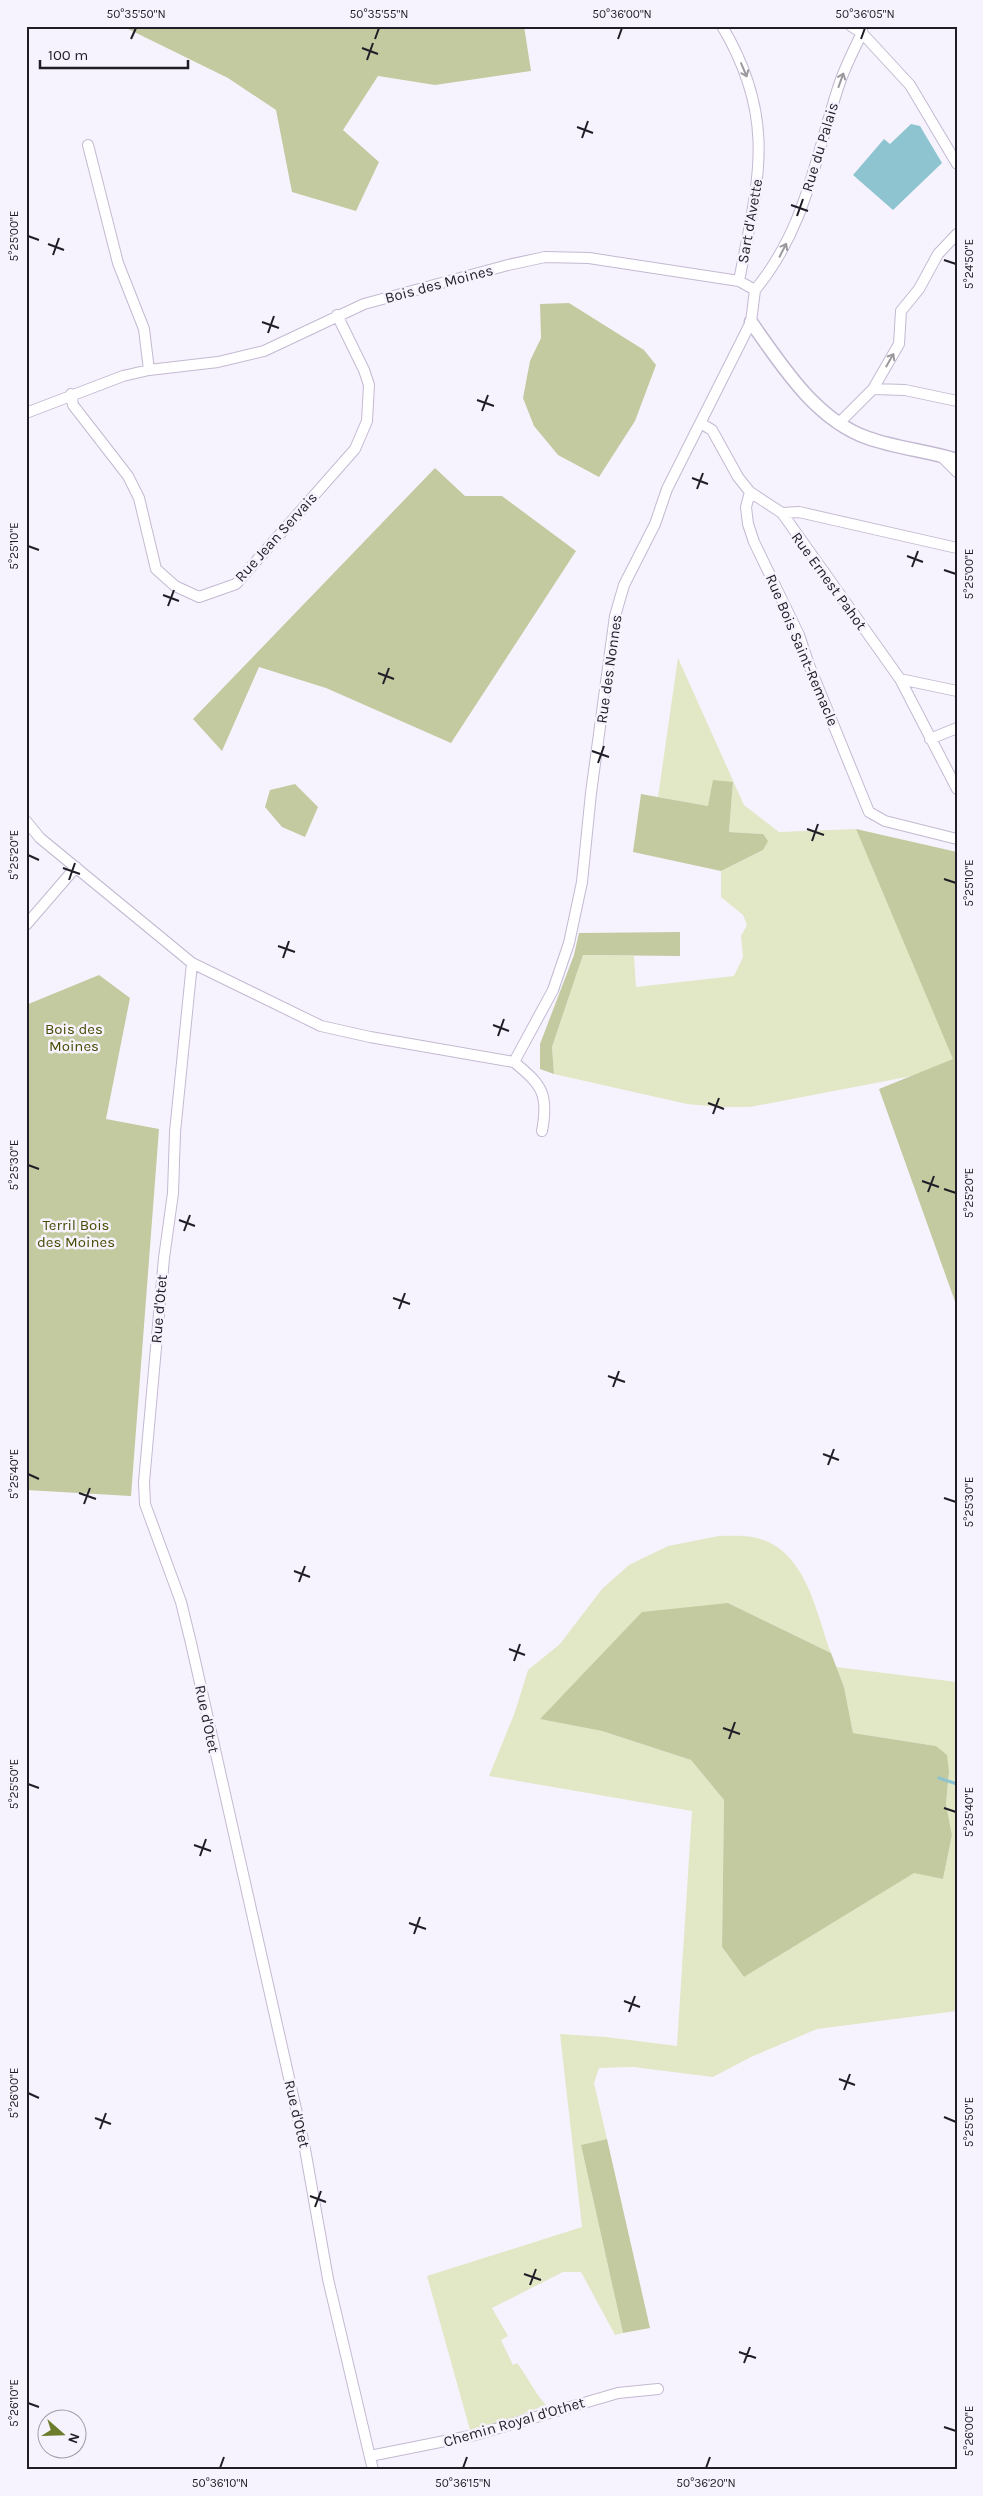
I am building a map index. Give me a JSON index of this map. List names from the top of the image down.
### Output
{
  "streets": {
    "street": [
      "Rue du Palais",
      "Sart d'Avette",
      "Bois des Moines",
      "Rue Jean Servais",
      "Rue Ernest Pahot",
      "Rue Bois Saint-Remacle",
      "Rue des Nonnes",
      "Rue d'Otet",
      "Chemin Royal d'Othet"
    ]
  },
  "crossings": [
    ["Rue du Palais", "Sart d'Avette"],
    ["Sart d'Avette", "Bois des Moines"],
    ["Bois des Moines", "Rue Jean Servais"],
    ["Rue Ernest Pahot", "Rue Bois Saint-Remacle"],
    ["Rue d'Otet", "Chemin Royal d'Othet"]
  ],
  "one_way": ["Rue du Palais", "Sart d'Avette"],
  "parks": ["Bois des Moines", "Terril Bois des Moines"],
  "scale_bar": "100 m",
  "north": "right",
  "coordinates": [
    "50°35'50\"N",
    "50°35'55\"N",
    "50°36'00\"N",
    "50°36'05\"N",
    "5°25'00\"E",
    "5°24'50\"E",
    "5°25'10\"E",
    "5°25'20\"E",
    "5°25'30\"E",
    "5°25'40\"E",
    "5°25'50\"E",
    "5°26'00\"E",
    "5°26'10\"E",
    "50°36'10\"N",
    "50°36'15\"N",
    "50°36'20\"N"
  ]
}
